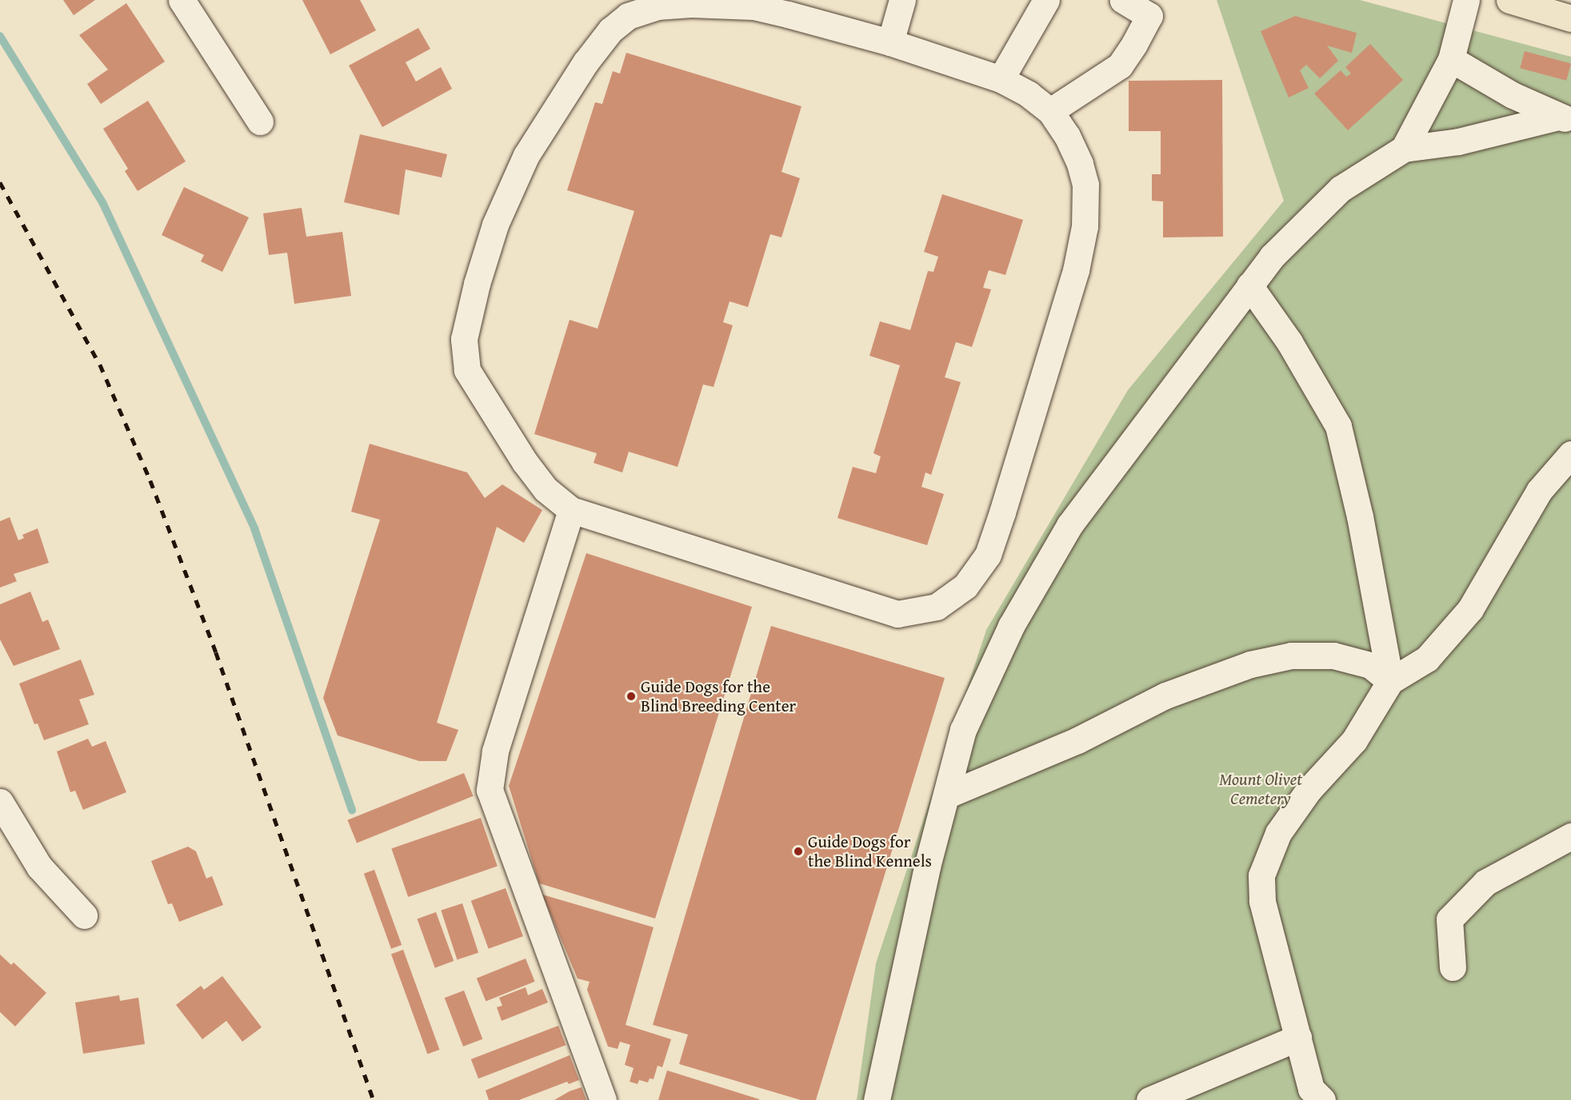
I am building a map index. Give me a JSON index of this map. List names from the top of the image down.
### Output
{
  "parks": ["Mount Olivet Cemetery"],
  "places": ["Guide Dogs for the Blind Breeding Center", "Guide Dogs for the Blind Kennels"]
}
